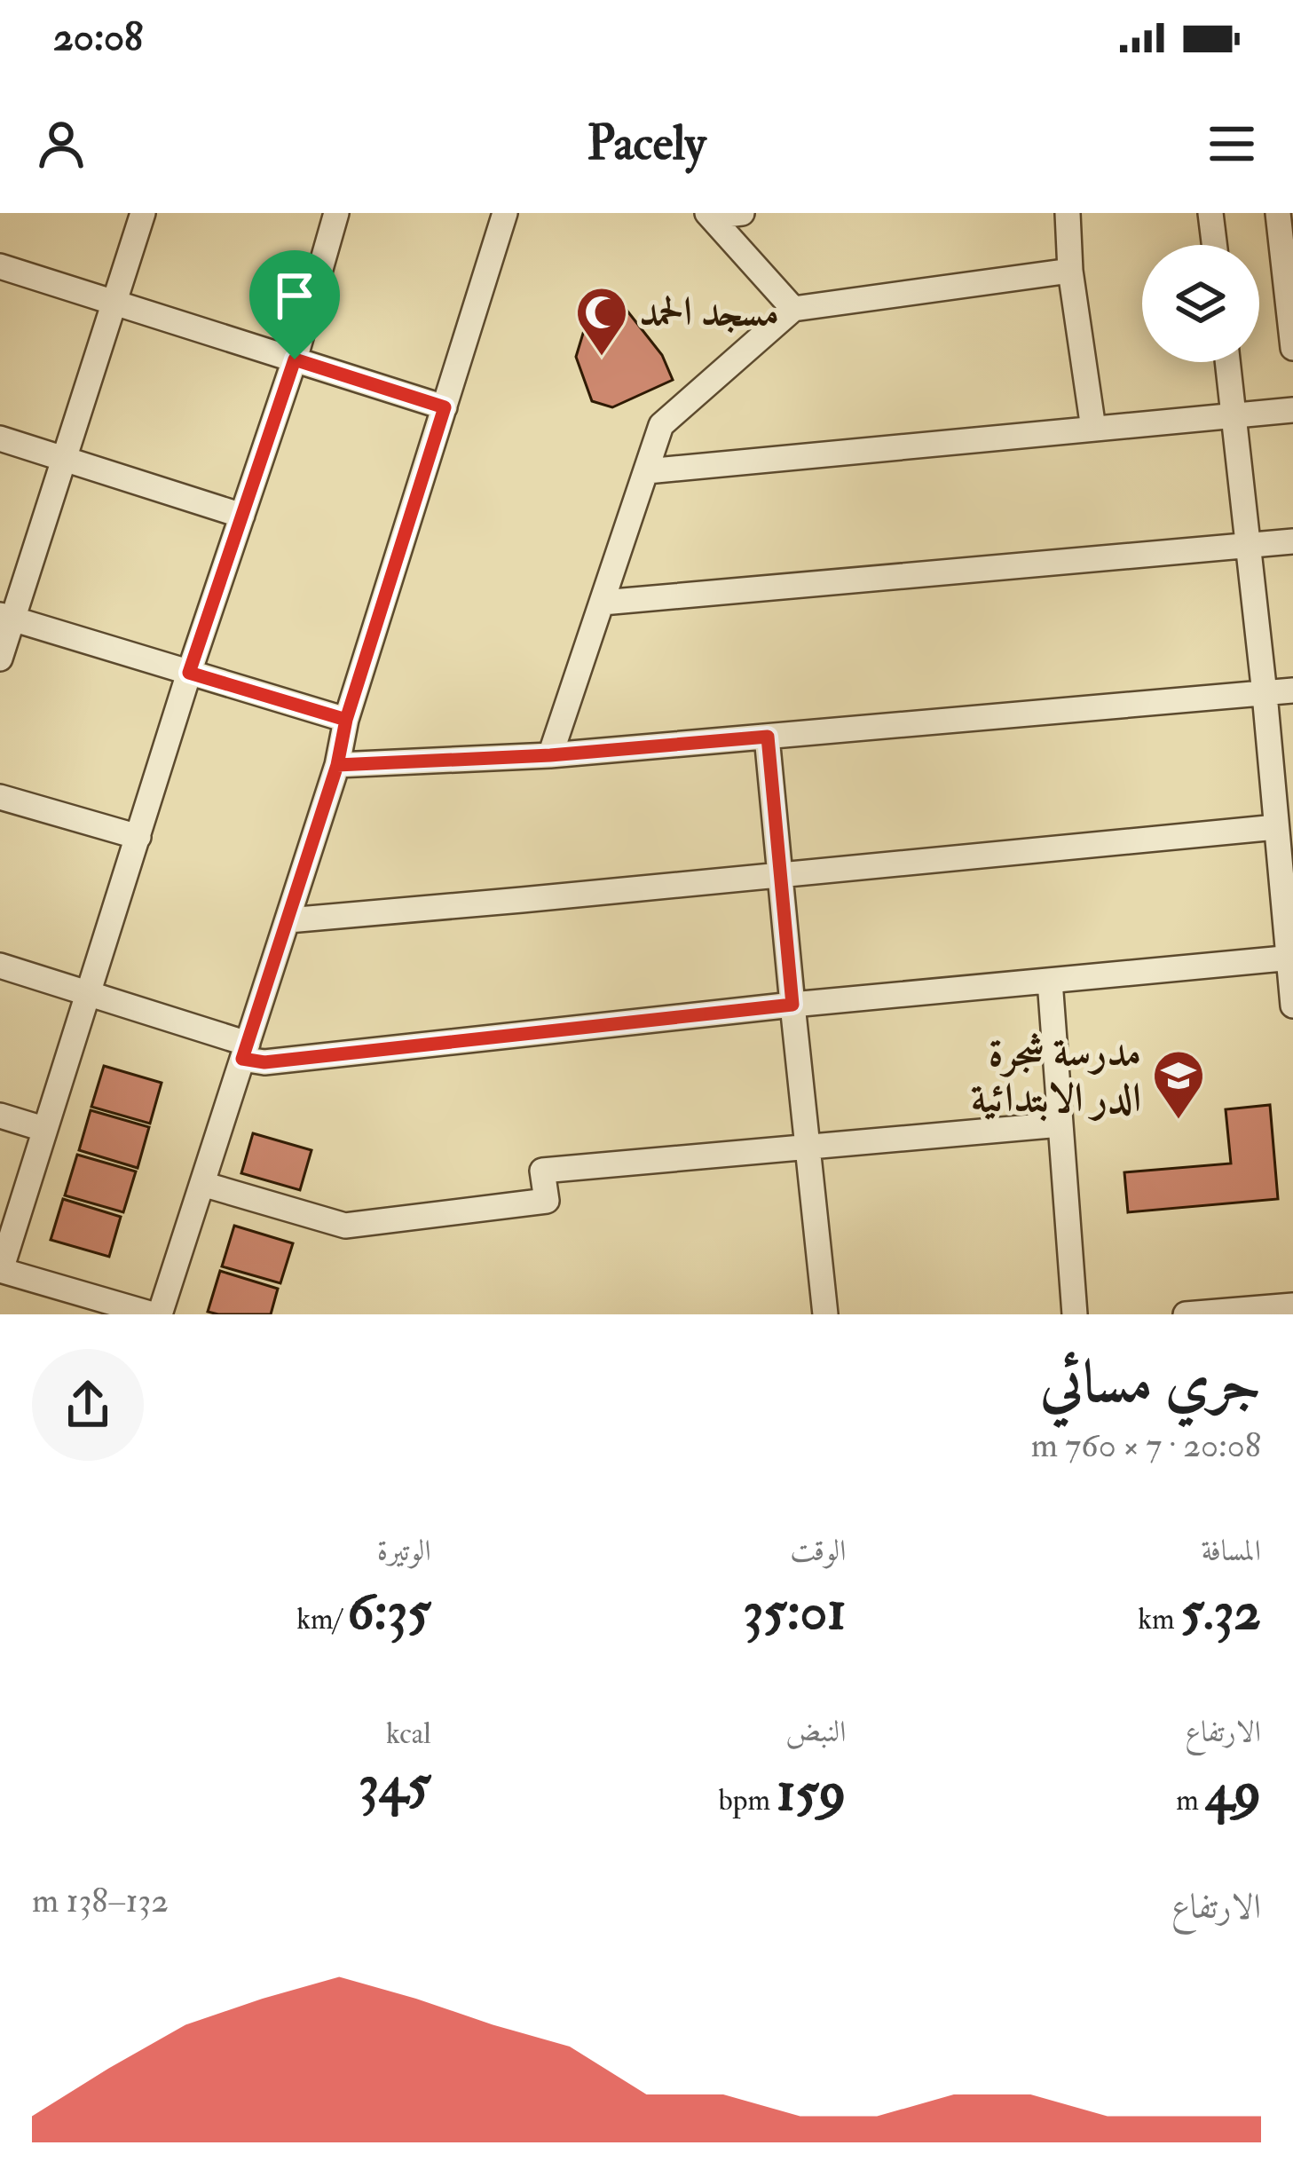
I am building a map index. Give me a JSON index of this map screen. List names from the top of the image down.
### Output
{
  "places": {
    "mosque": ["مسجد الحمد"],
    "school or university": ["مدرسة شجرة الدر الابتدائية"]
  },
  "page": {
    "status": "20:08",
    "header": "Pacely",
    "heading": ["جري مسائي", "20:08 · 7 × 760 m"],
    "stats": [
      ["المسافة", "5.32 km"],
      ["الوقت", "35:01"],
      ["الوتيرة", "6:35 /km"],
      ["الارتفاع", "49 m"],
      ["النبض", "159 bpm"],
      ["kcal", "345"]
    ],
    "chart": ["الارتفاع", "132–138 m"]
  }
}
